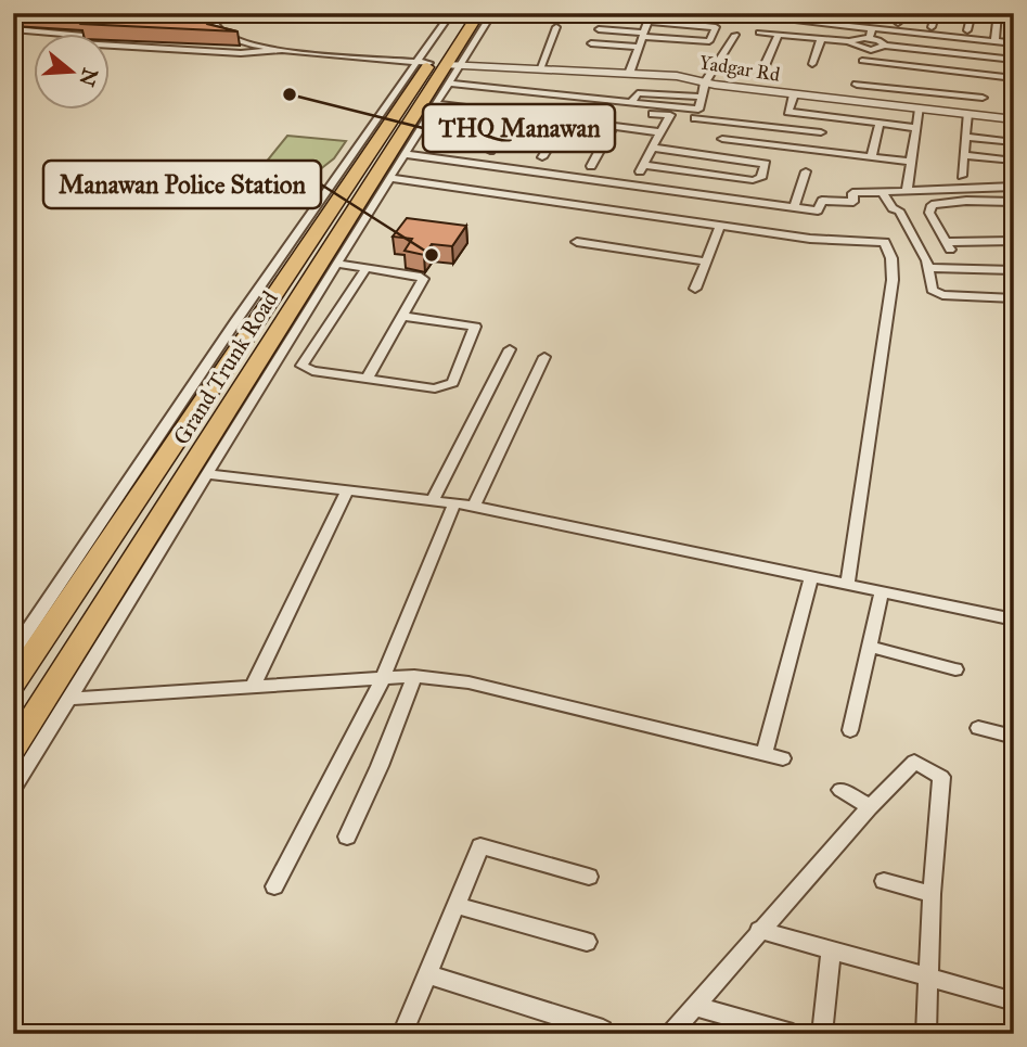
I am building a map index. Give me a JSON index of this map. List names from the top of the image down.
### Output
{
  "streets": {
    "highway": ["Grand Trunk Road"],
    "street": ["Yadgar Rd"]
  },
  "crossings": [
    ["Yadgar Rd", "Grand Trunk Road"]
  ],
  "places": ["THQ Manawan", "Manawan Police Station"],
  "north": "right"
}
